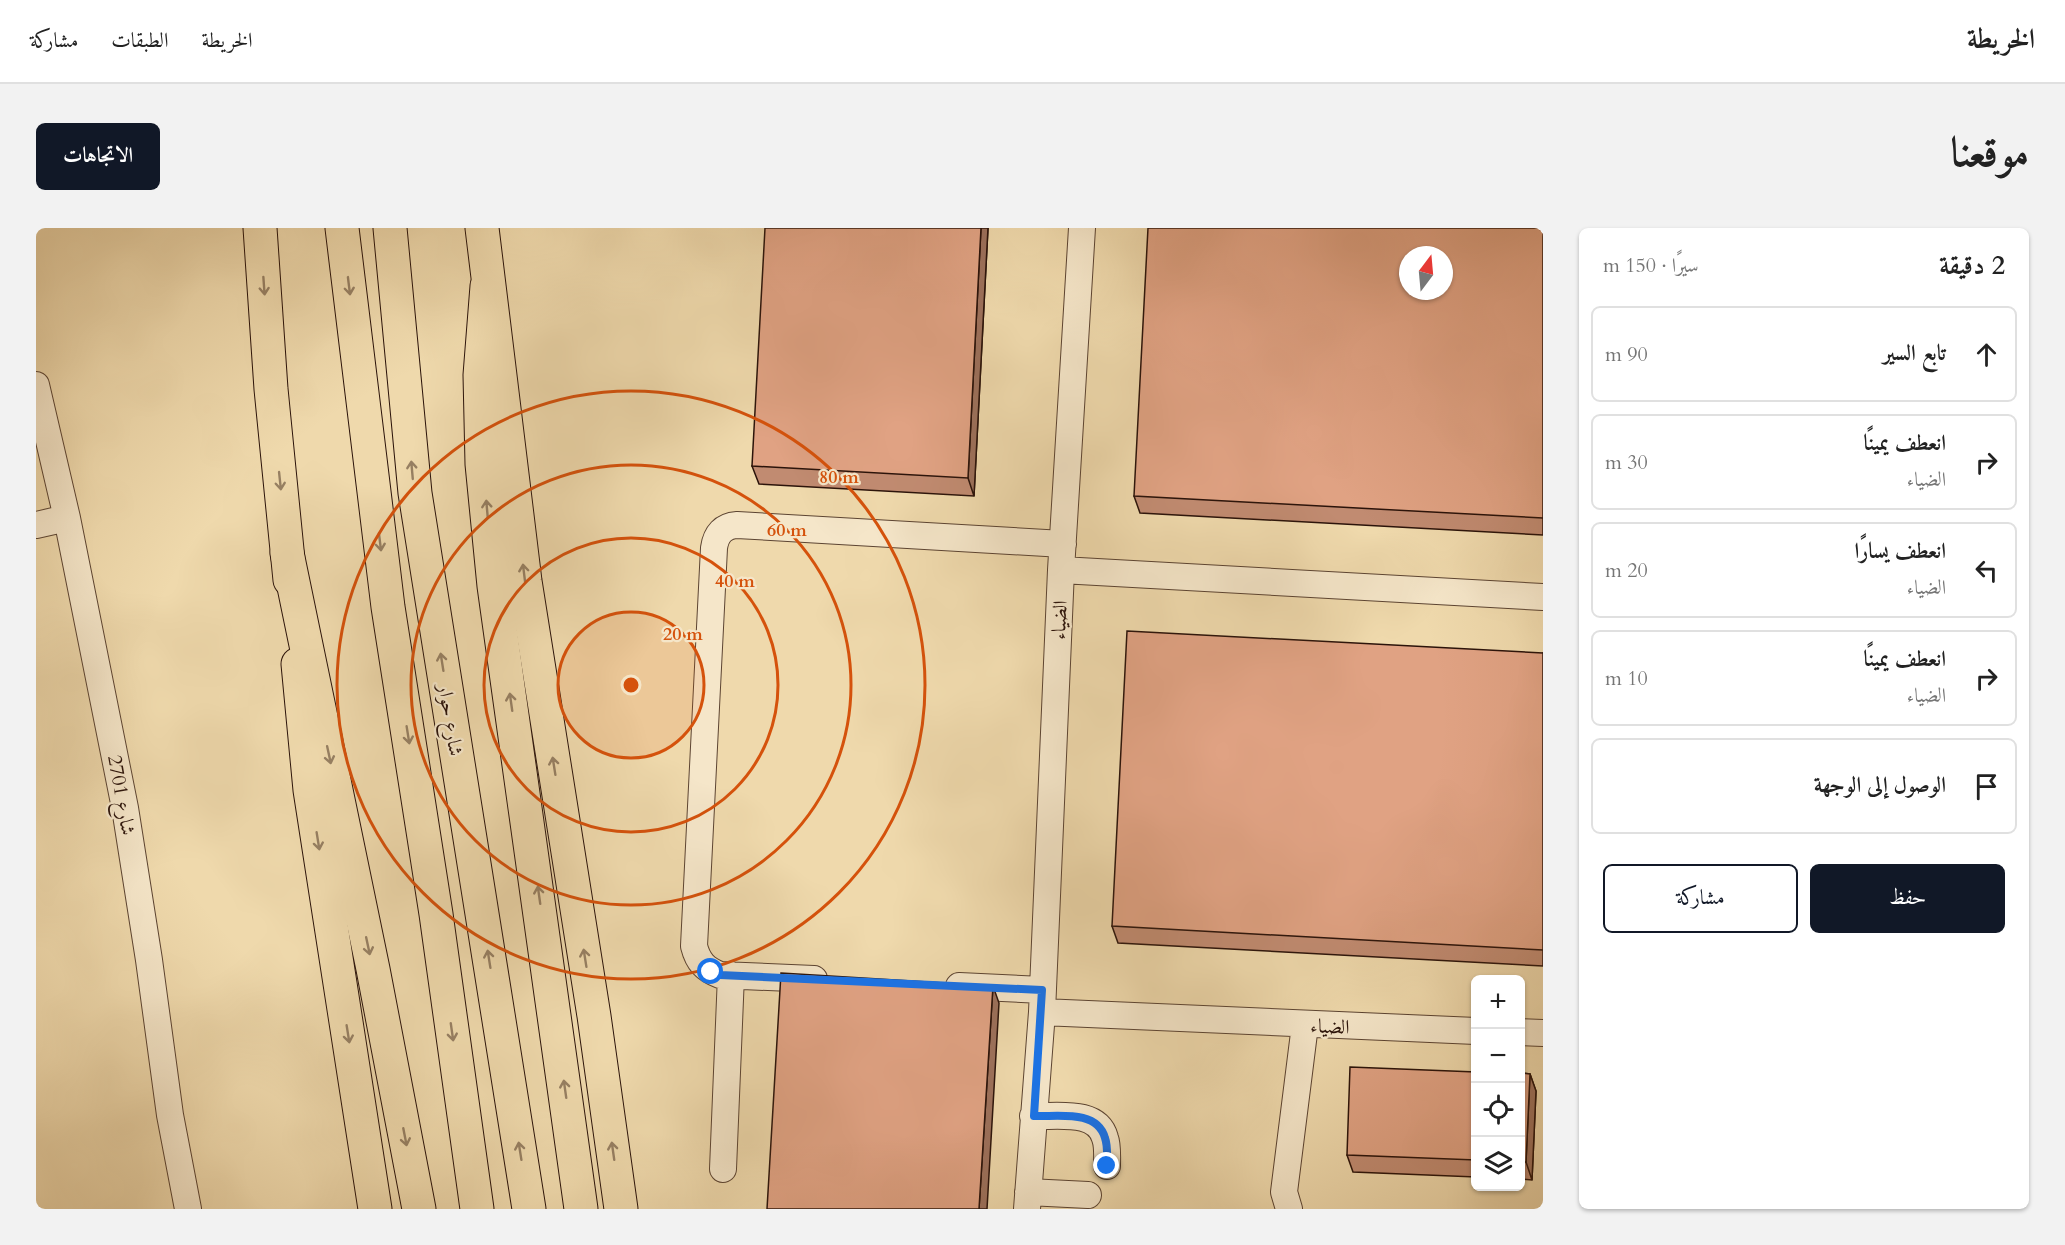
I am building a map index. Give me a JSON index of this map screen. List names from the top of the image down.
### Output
{
  "streets": {
    "main road": ["شارع حوار"],
    "street": ["الضياء", "شارع 2701"]
  },
  "north": "top",
  "page": {
    "header": "الخريطة",
    "nav": ["الخريطة", "الطبقات", "مشاركة"],
    "title": "موقعنا",
    "buttons": [
      "الاتجاهات",
      ["حفظ", "مشاركة"]
    ],
    "heading": ["2 دقيقة", "سيرًا · 150 m"],
    "list": [
      ["تابع السير", "90 m"],
      ["انعطف يمينًا", "الضياء", "30 m"],
      ["انعطف يسارًا", "الضياء", "20 m"],
      ["انعطف يمينًا", "الضياء", "10 m"],
      "الوصول إلى الوجهة"
    ],
    "map_buttons": ["+", "−"]
  },
  "rings": [
    "80 m",
    "60 m",
    "40 m",
    "20 m"
  ]
}
